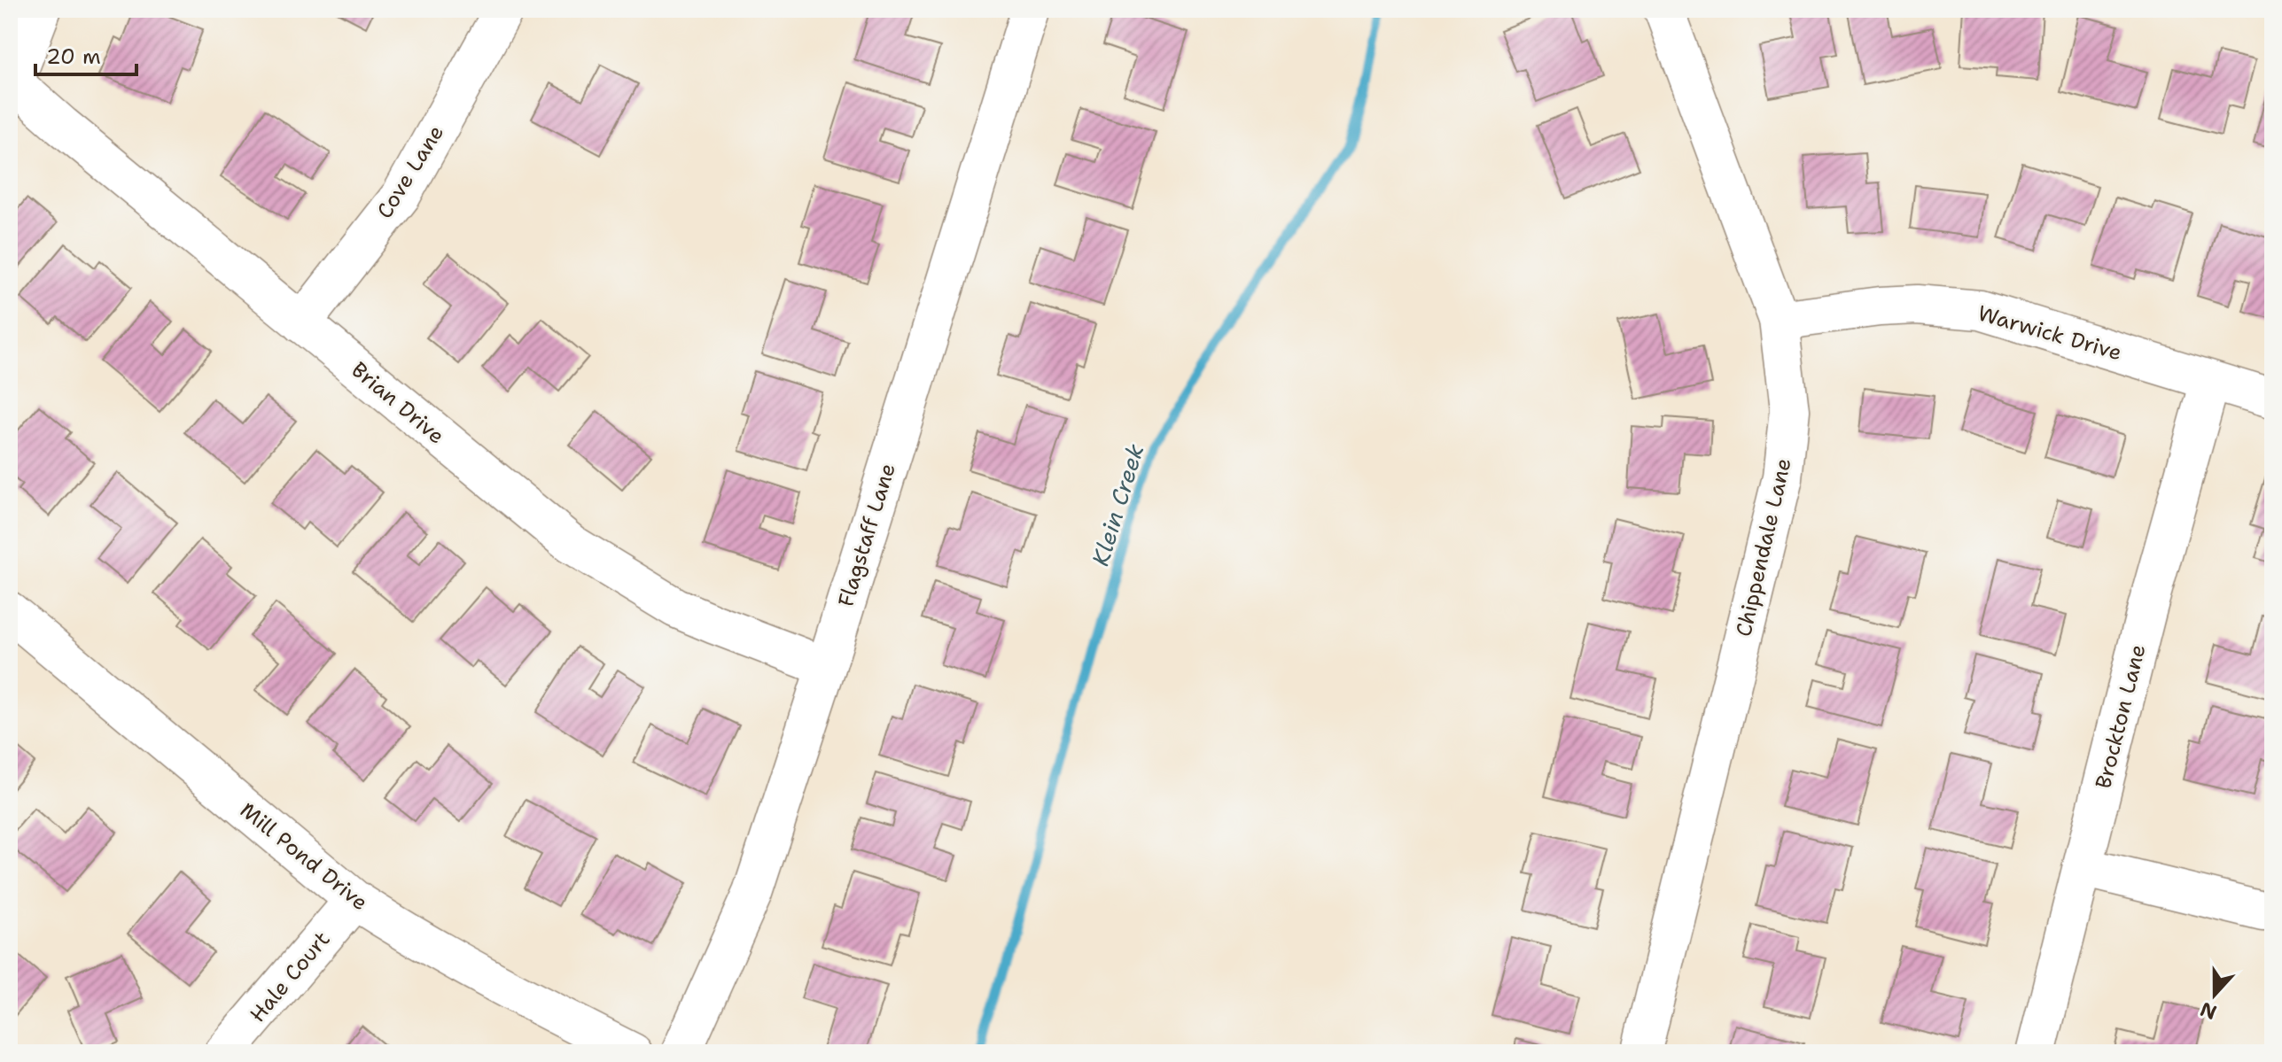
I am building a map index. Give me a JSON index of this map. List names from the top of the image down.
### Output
{
  "streets": {
    "street": [
      "Cove Lane",
      "Warwick Drive",
      "Brian Drive",
      "Flagstaff Lane",
      "Chippendale Lane",
      "Brockton Lane",
      "Mill Pond Drive",
      "Hale Court"
    ]
  },
  "crossings": [
    ["Cove Lane", "Brian Drive"],
    ["Warwick Drive", "Chippendale Lane"],
    ["Warwick Drive", "Brockton Lane"],
    ["Brian Drive", "Flagstaff Lane"],
    ["Mill Pond Drive", "Hale Court"]
  ],
  "water": ["Klein Creek"],
  "scale_bar": "20 m",
  "north": "bottom"
}
